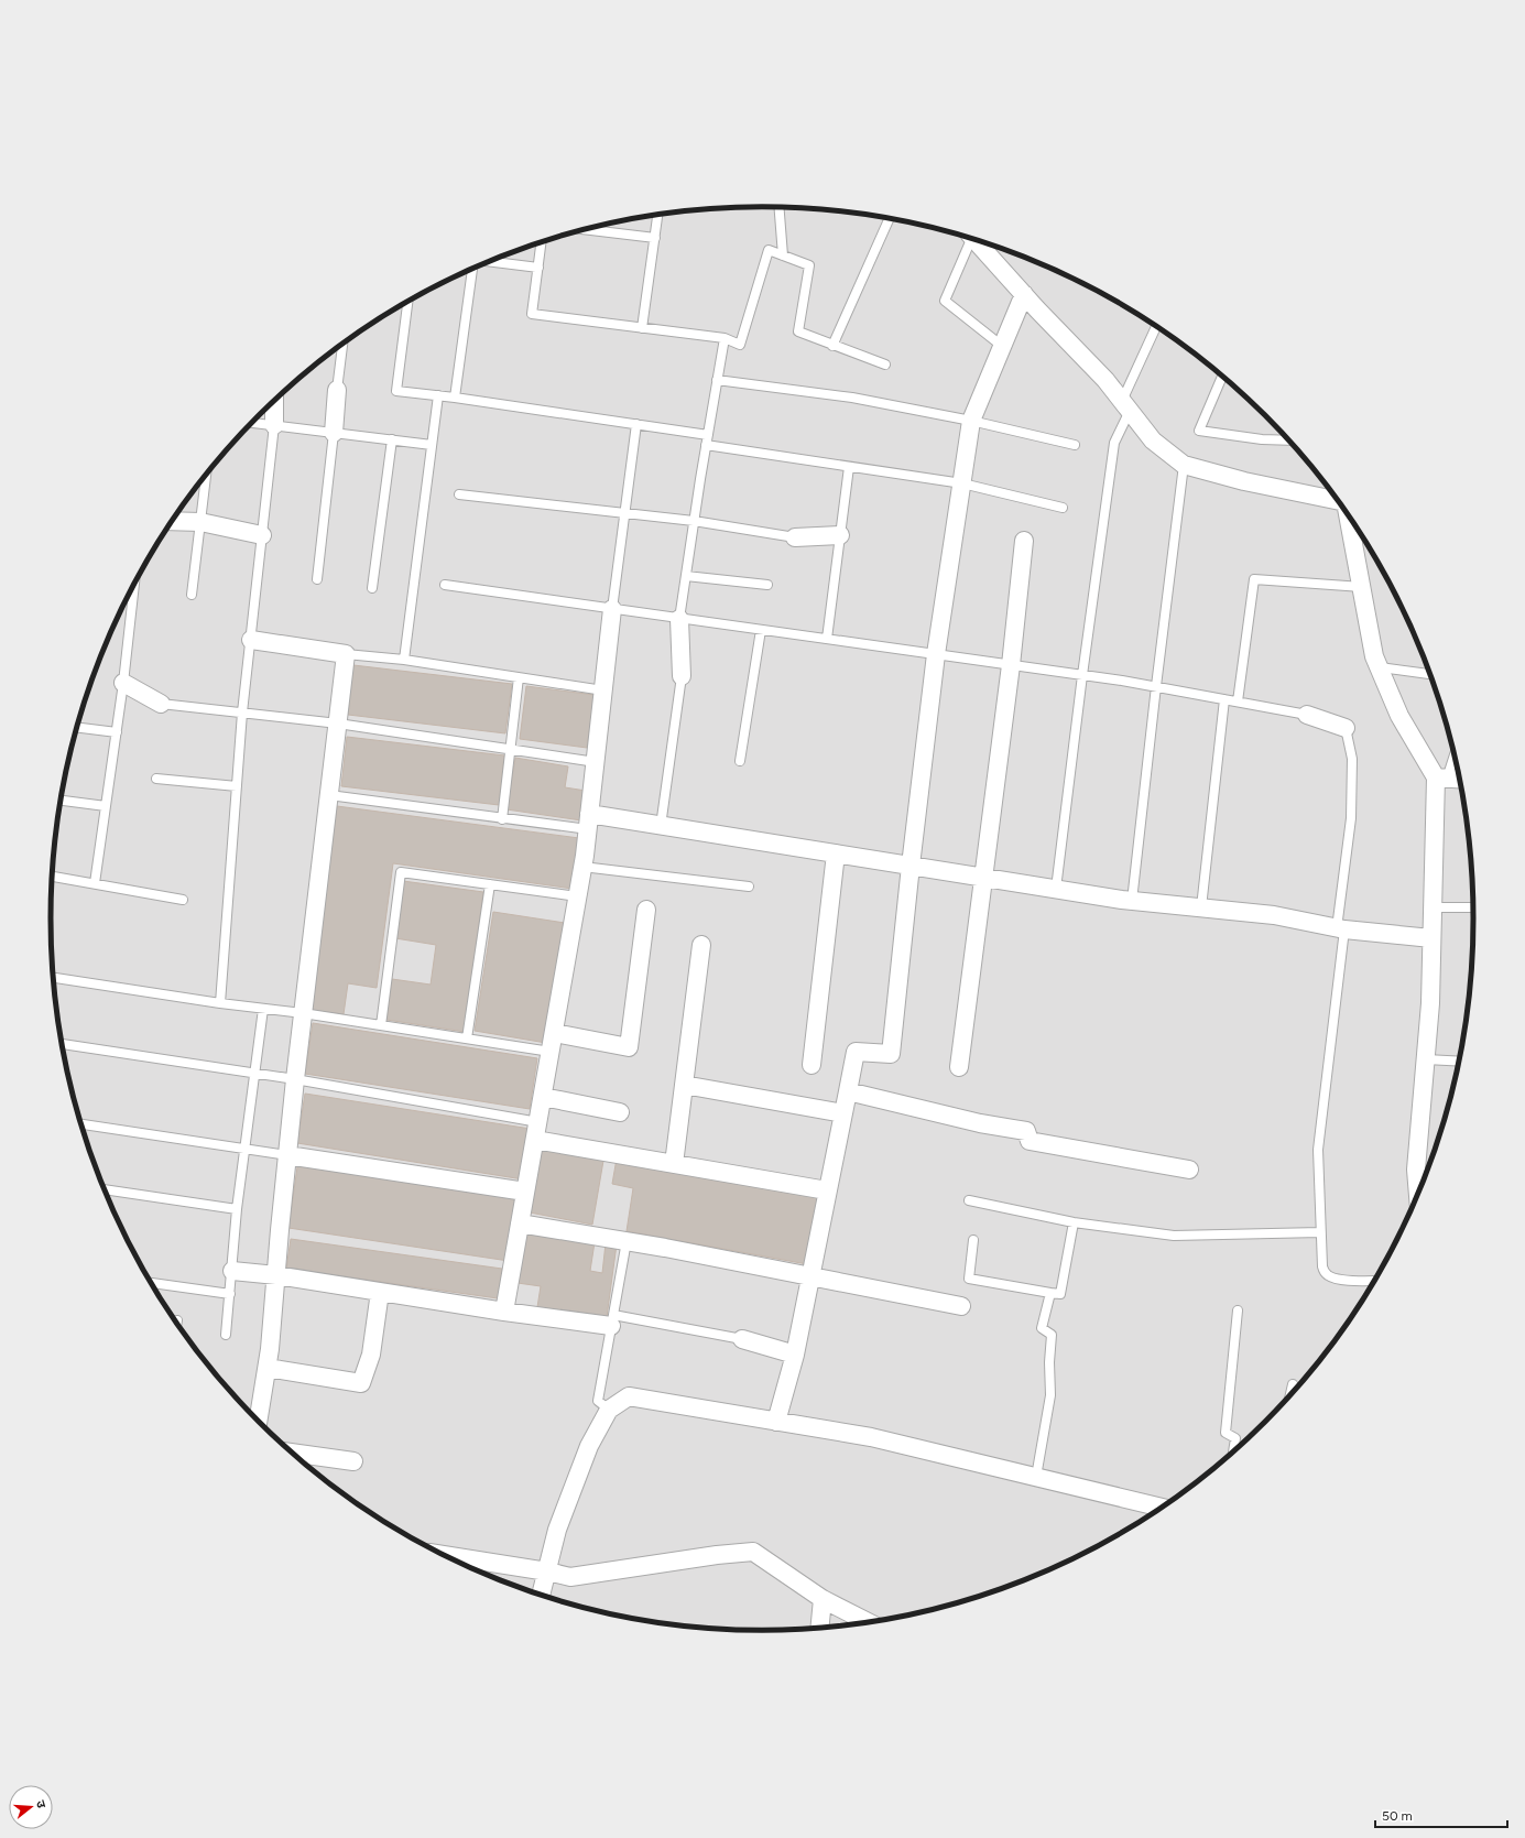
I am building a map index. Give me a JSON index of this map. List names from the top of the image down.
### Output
{
  "scale_bar": "50 m",
  "north": "right"
}
